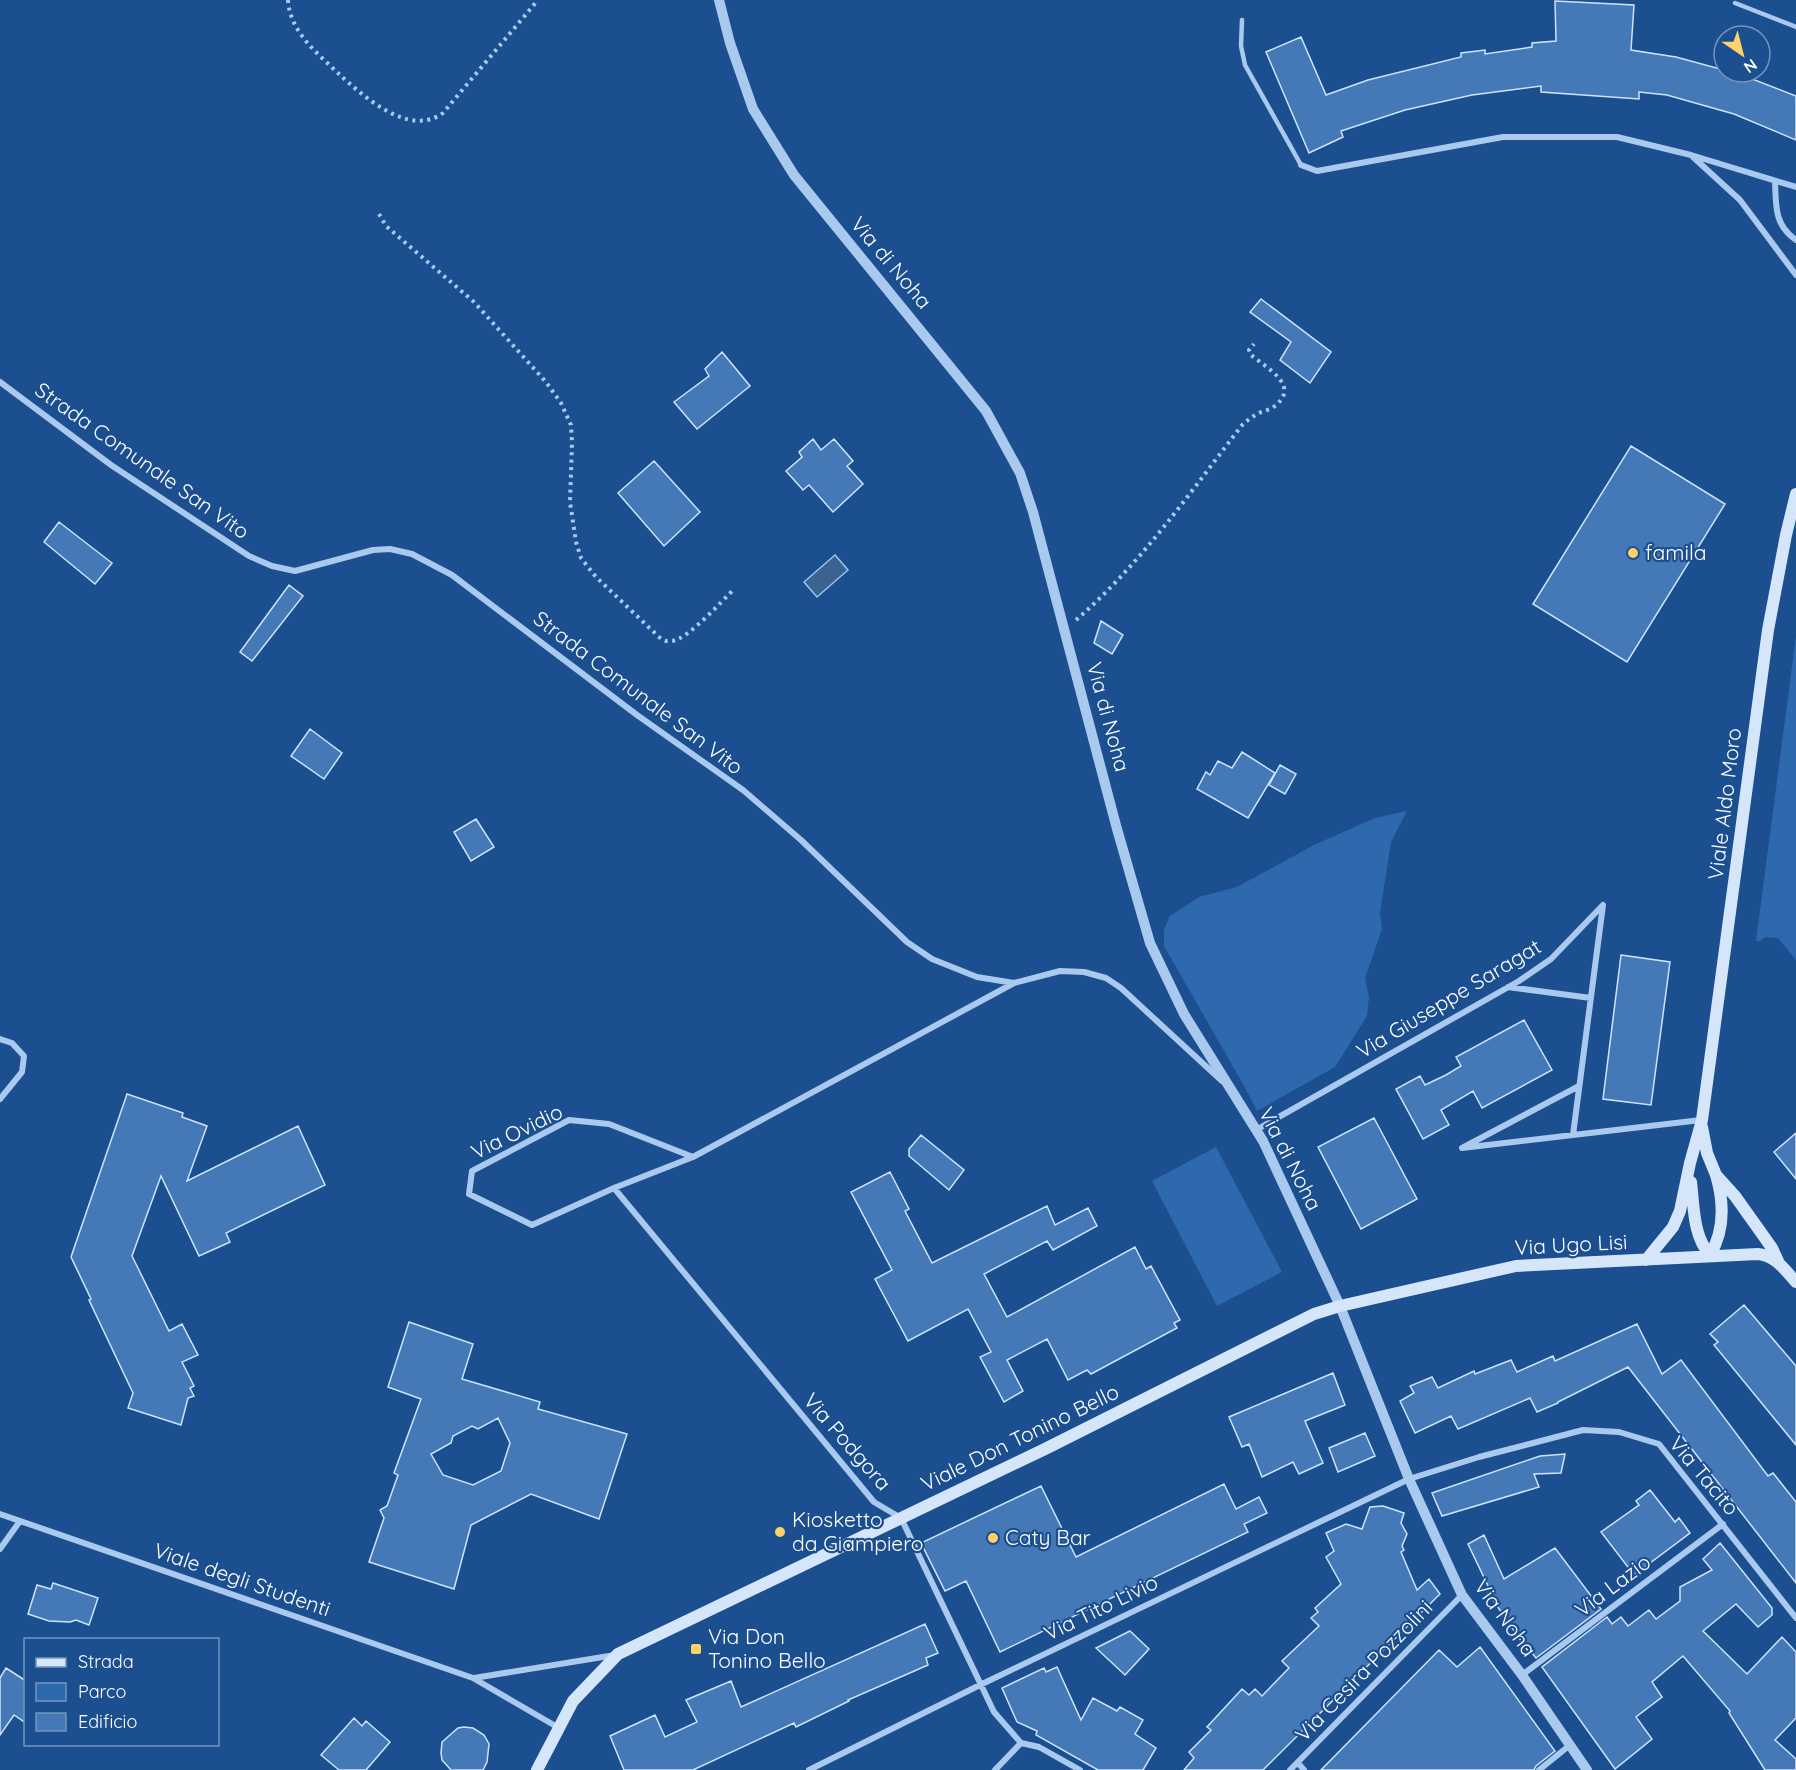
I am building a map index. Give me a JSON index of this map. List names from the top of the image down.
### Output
{
  "streets": {
    "main road": ["Viale Aldo Moro", "Via Ugo Lisi", "Viale Don Tonino Bello"],
    "street": [
      "Via di Noha",
      "Strada Comunale San Vito",
      "Via Giuseppe Saragat",
      "Via Ovidio",
      "Via Podgora",
      "Via Tacito",
      "Viale degli Studenti",
      "Via Lazio",
      "Via Tito Livio",
      "Via Noha",
      "Via Cesira Pozzolini"
    ]
  },
  "crossings": [
    ["Via di Noha", "Strada Comunale San Vito"],
    ["Via di Noha", "Via Giuseppe Saragat"],
    ["Via di Noha", "Via Ugo Lisi"],
    ["Via di Noha", "Viale Don Tonino Bello"],
    ["Via di Noha", "Via Tacito"],
    ["Via di Noha", "Via Tito Livio"],
    ["Via di Noha", "Via Noha"],
    ["Strada Comunale San Vito", "Via Ovidio"],
    ["Viale Aldo Moro", "Via Ugo Lisi"],
    ["Via Ovidio", "Via Podgora"],
    ["Via Ugo Lisi", "Viale Don Tonino Bello"],
    ["Viale Don Tonino Bello", "Via Podgora"],
    ["Viale Don Tonino Bello", "Viale degli Studenti"],
    ["Via Tacito", "Via Lazio"],
    ["Via Tacito", "Via Tito Livio"],
    ["Via Tacito", "Via Noha"],
    ["Via Lazio", "Via Noha"],
    ["Via Tito Livio", "Via Noha"],
    ["Via Noha", "Via Cesira Pozzolini"]
  ],
  "places": {
    "other": ["famila", "Kiosketto da Giampiero", "Caty Bar"],
    "transit": ["Via Don Tonino Bello"]
  },
  "legend": ["Strada", "Parco", "Edificio"],
  "north": "bottom right"
}
